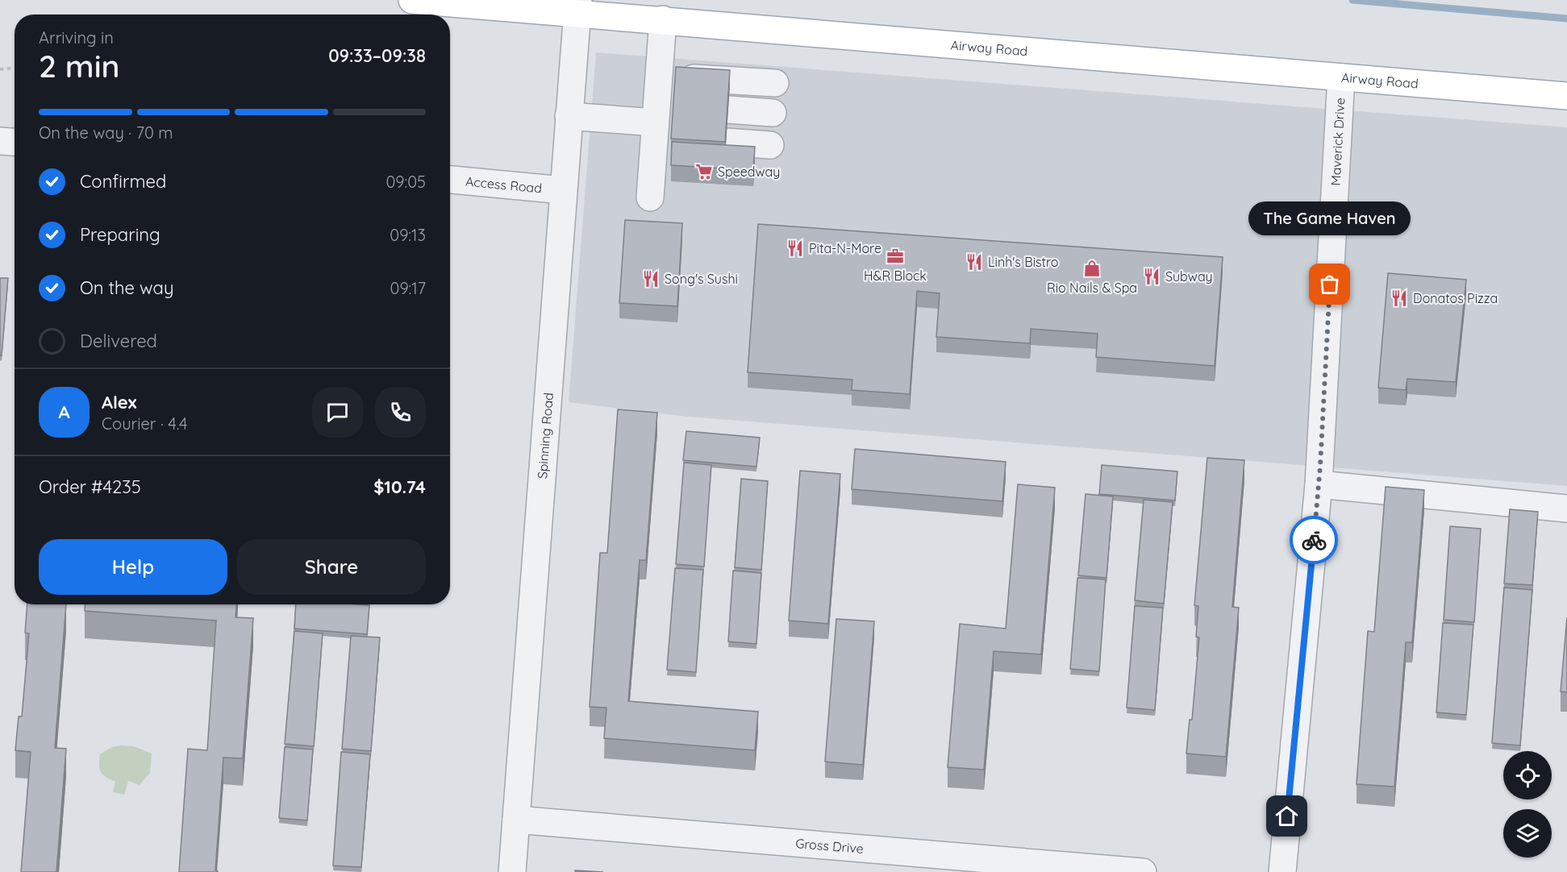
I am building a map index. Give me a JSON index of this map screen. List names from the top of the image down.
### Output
{
  "streets": {
    "main road": ["Airway Road"],
    "street": [
      "Maverick Drive",
      "Access Road",
      "Spinning Road",
      "Gross Drive"
    ]
  },
  "crossings": [
    ["Airway Road", "Maverick Drive"],
    ["Airway Road", "Spinning Road"],
    ["Access Road", "Spinning Road"],
    ["Spinning Road", "Gross Drive"]
  ],
  "places": {
    "supermarket": ["Speedway"],
    "restaurant": [
      "Pita-N-More",
      "Linh's Bistro",
      "Subway",
      "Song's Sushi",
      "Donatos Pizza"
    ],
    "office": ["H&R Block"],
    "shop": ["Rio Nails & Spa"],
    "other": ["The Game Haven"]
  },
  "page": {
    "heading": ["2 min", "Arriving in", "09:33–09:38"],
    "panel": [
      "Alex",
      "Courier · 4.4",
      "Order #4235",
      "$10.74"
    ],
    "bar": "On the way · 70 m",
    "list": [
      ["Confirmed", "09:05"],
      ["Preparing", "09:13"],
      ["On the way", "09:17"],
      "Delivered"
    ],
    "bubble": "The Game Haven",
    "round": "A",
    "buttons": ["Help", "Share"]
  }
}
